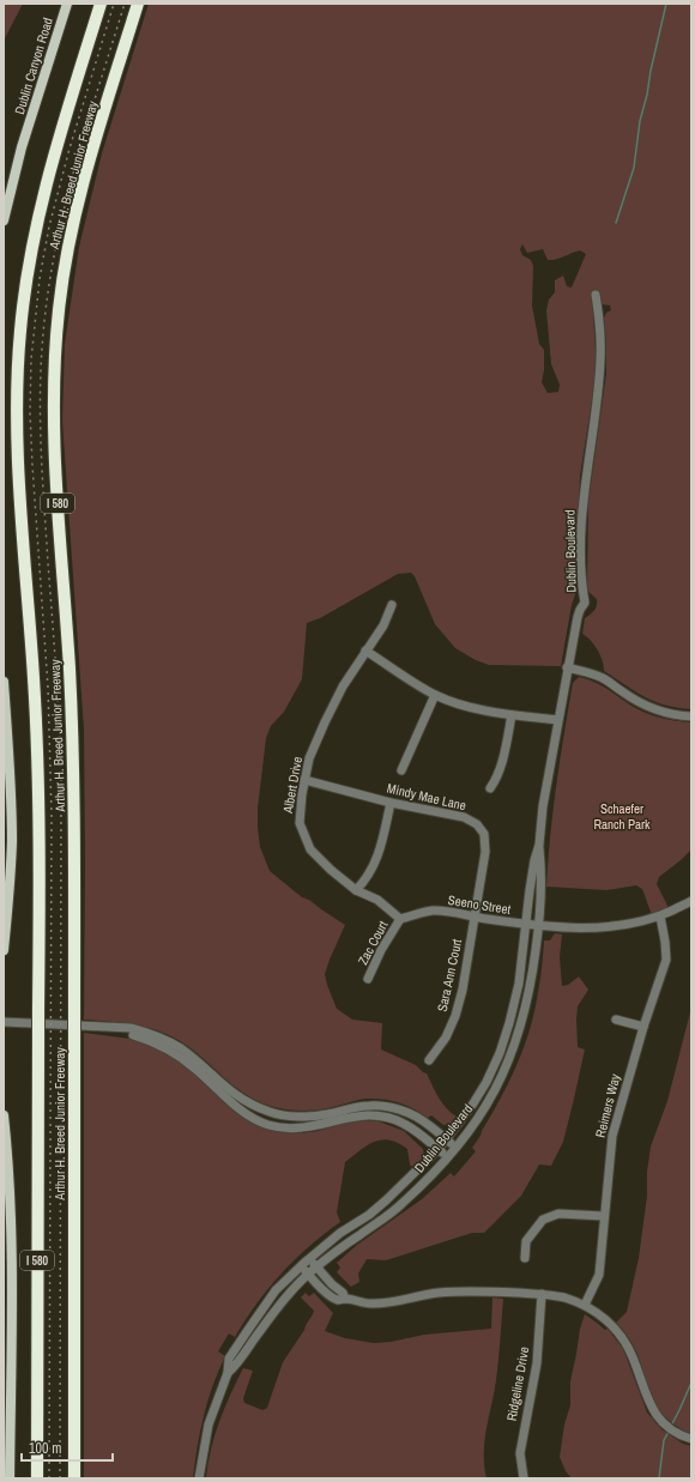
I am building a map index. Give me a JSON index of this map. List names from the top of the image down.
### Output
{
  "streets": {
    "highway": ["Arthur H. Breed Junior Freeway", "I 580"],
    "main road": ["Dublin Canyon Road"],
    "street": [
      "Dublin Boulevard",
      "Albert Drive",
      "Mindy Mae Lane",
      "Seeno Street",
      "Zac Court",
      "Sara Ann Court",
      "Reimers Way",
      "Ridgeline Drive"
    ]
  },
  "crossings": [
    ["Dublin Boulevard", "Seeno Street"],
    ["Albert Drive", "Mindy Mae Lane"],
    ["Albert Drive", "Seeno Street"],
    ["Albert Drive", "Zac Court"],
    ["Mindy Mae Lane", "Seeno Street"],
    ["Mindy Mae Lane", "Sara Ann Court"],
    ["Seeno Street", "Zac Court"],
    ["Seeno Street", "Sara Ann Court"],
    ["Seeno Street", "Reimers Way"]
  ],
  "parks": ["Schaefer Ranch Park"],
  "scale_bar": "100 m"
}
